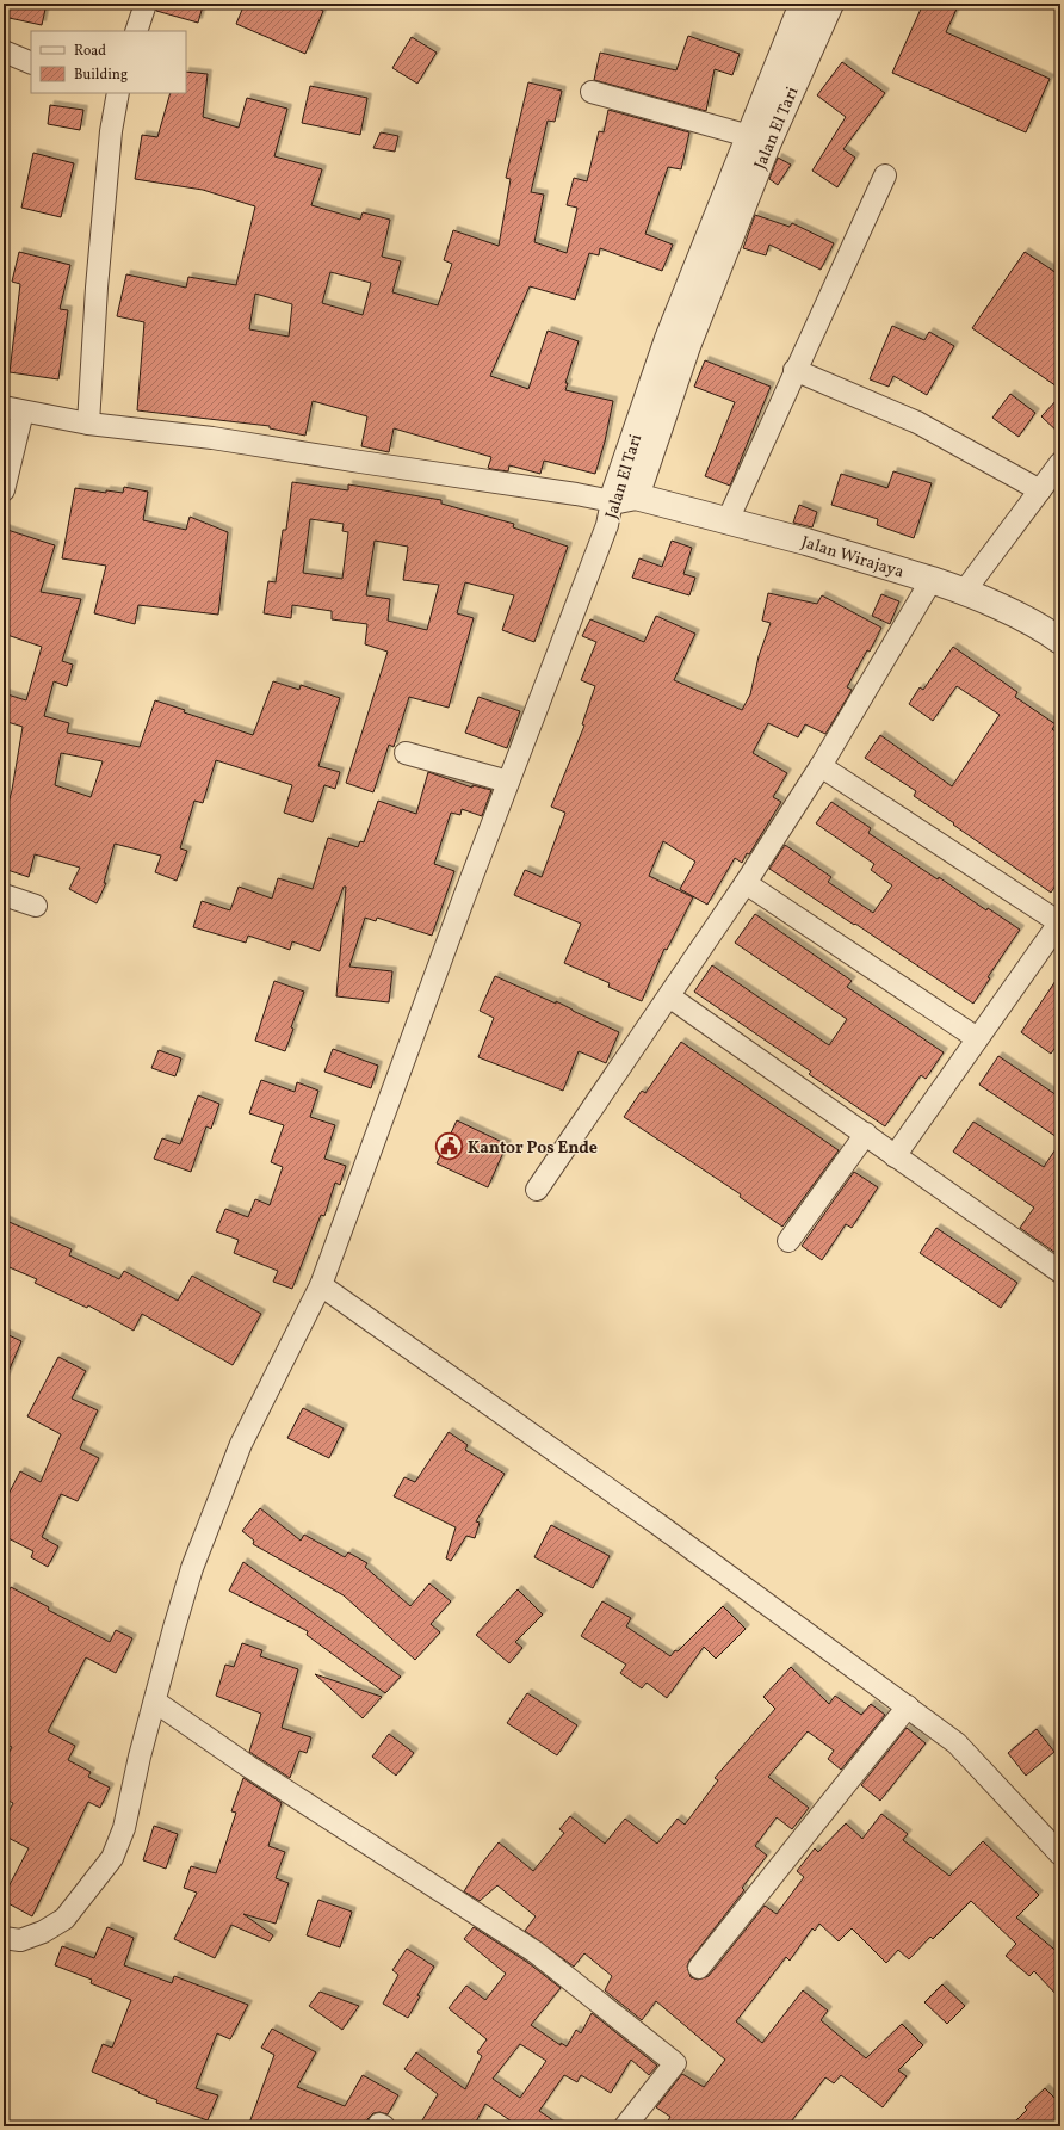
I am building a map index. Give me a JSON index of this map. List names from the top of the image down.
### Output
{
  "streets": {
    "street": ["Jalan El Tari", "Jalan Wirajaya"]
  },
  "crossings": [
    ["Jalan El Tari", "Jalan Wirajaya"]
  ],
  "places": {
    "public building": ["Kantor Pos Ende"]
  },
  "legend": ["Road", "Building"]
}
